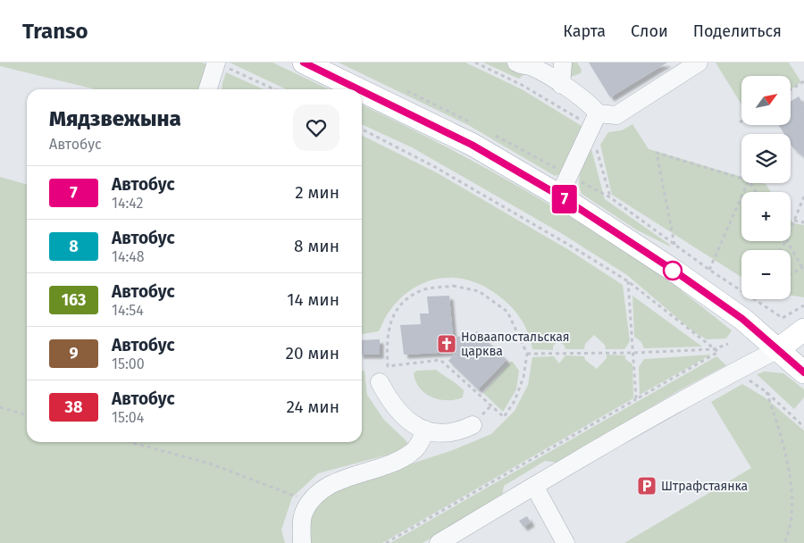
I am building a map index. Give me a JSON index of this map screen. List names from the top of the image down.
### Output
{
  "places": {
    "church": ["Новаапостальская царква"],
    "parking": ["Штрафстаянка"]
  },
  "lines": ["bus line 7"],
  "north": "top right",
  "page": {
    "header": "Transo",
    "nav": ["Карта", "Слои", "Поделиться"],
    "on_map": "7",
    "map_buttons": ["+", "−"],
    "heading": ["Мядзвежына", "Автобус"],
    "list": [
      {
        "mark": "7",
        "name": "Автобус",
        "note": "14:42",
        "value": "2 мин"
      },
      {
        "mark": "8",
        "name": "Автобус",
        "note": "14:48",
        "value": "8 мин"
      },
      {
        "mark": "163",
        "name": "Автобус",
        "note": "14:54",
        "value": "14 мин"
      },
      {
        "mark": "9",
        "name": "Автобус",
        "note": "15:00",
        "value": "20 мин"
      },
      {
        "mark": "38",
        "name": "Автобус",
        "note": "15:04",
        "value": "24 мин"
      }
    ]
  }
}
